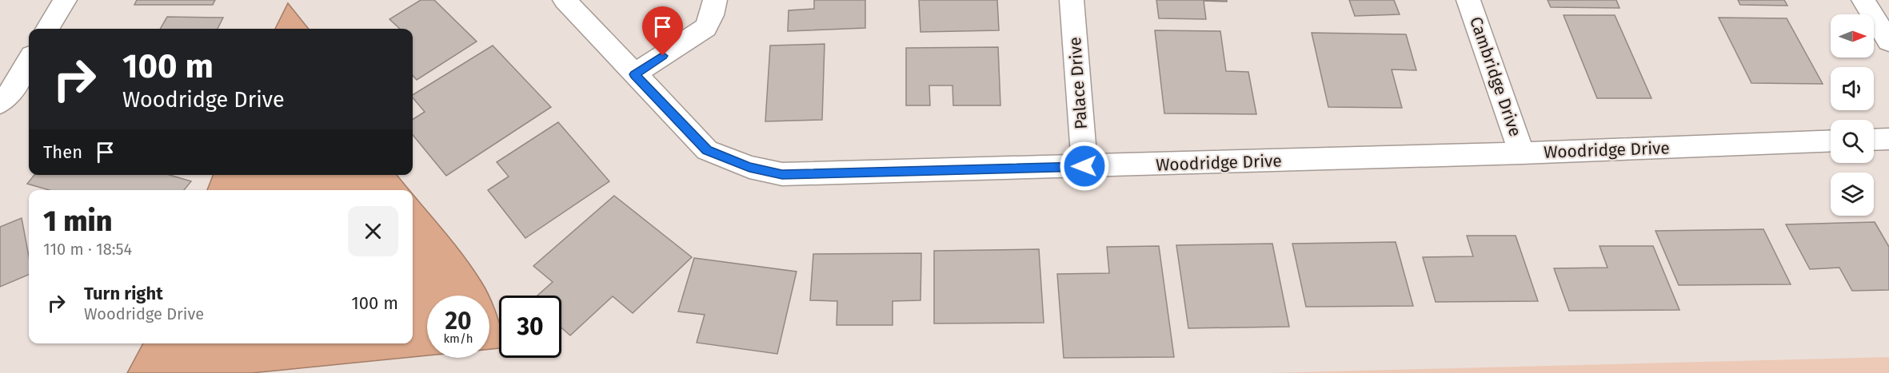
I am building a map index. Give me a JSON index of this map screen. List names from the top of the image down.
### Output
{
  "streets": {
    "street": ["Cambridge Drive", "Palace Drive", "Woodridge Drive"]
  },
  "crossings": [
    ["Cambridge Drive", "Woodridge Drive"],
    ["Palace Drive", "Woodridge Drive"]
  ],
  "north": "right",
  "page": {
    "turn": ["100 m", "Woodridge Drive"],
    "then": "Then",
    "heading": ["1 min", "110 m · 18:54"],
    "list": [
      {
        "name": "Turn right",
        "note": "Woodridge Drive",
        "value": "100 m"
      }
    ],
    "speed": "20 km/h",
    "limit": "30"
  }
}
